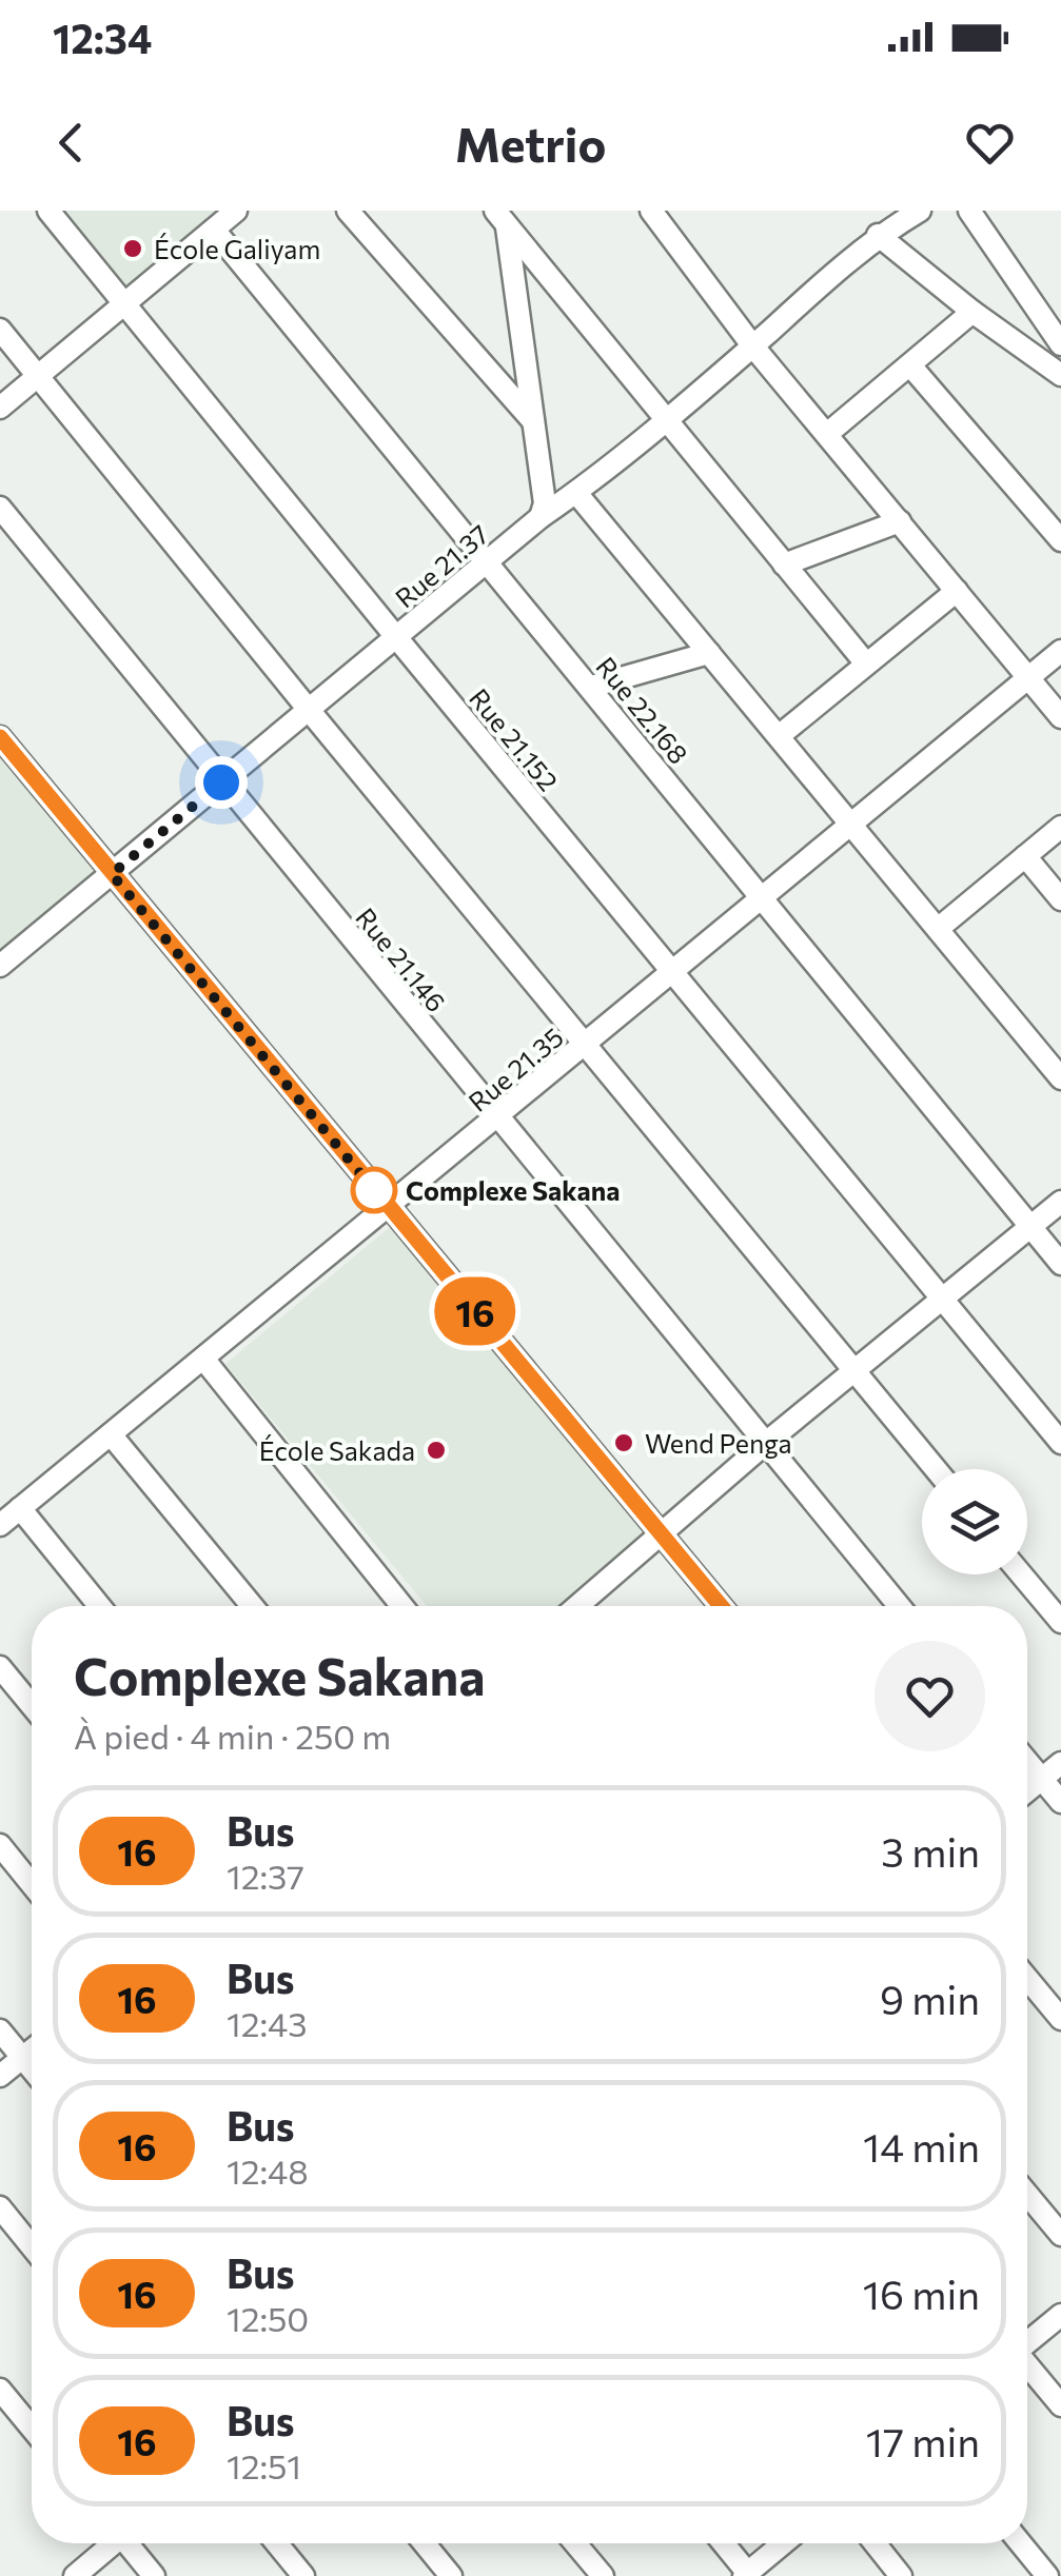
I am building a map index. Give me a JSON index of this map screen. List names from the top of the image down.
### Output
{
  "streets": {
    "street": [
      "Rue 21.37",
      "Rue 22.168",
      "Rue 21.152",
      "Rue 21.146",
      "Rue 21.35"
    ]
  },
  "crossings": [
    ["Rue 21.37", "Rue 22.168"],
    ["Rue 21.37", "Rue 21.152"],
    ["Rue 21.37", "Rue 21.146"],
    ["Rue 22.168", "Rue 21.35"],
    ["Rue 21.152", "Rue 21.35"],
    ["Rue 21.146", "Rue 21.35"]
  ],
  "places": [
    "École Galiyam",
    "Complexe Sakana",
    "Wend Penga",
    "École Sakada"
  ],
  "lines": ["bus line 16"],
  "page": {
    "status": "12:34",
    "header": "Metrio",
    "on_map": "16",
    "heading": ["Complexe Sakana", "À pied · 4 min · 250 m"],
    "list": [
      {
        "mark": "16",
        "name": "Bus",
        "note": "12:37",
        "value": "3 min"
      },
      {
        "mark": "16",
        "name": "Bus",
        "note": "12:43",
        "value": "9 min"
      },
      {
        "mark": "16",
        "name": "Bus",
        "note": "12:48",
        "value": "14 min"
      },
      {
        "mark": "16",
        "name": "Bus",
        "note": "12:50",
        "value": "16 min"
      },
      {
        "mark": "16",
        "name": "Bus",
        "note": "12:51",
        "value": "17 min"
      }
    ]
  }
}
